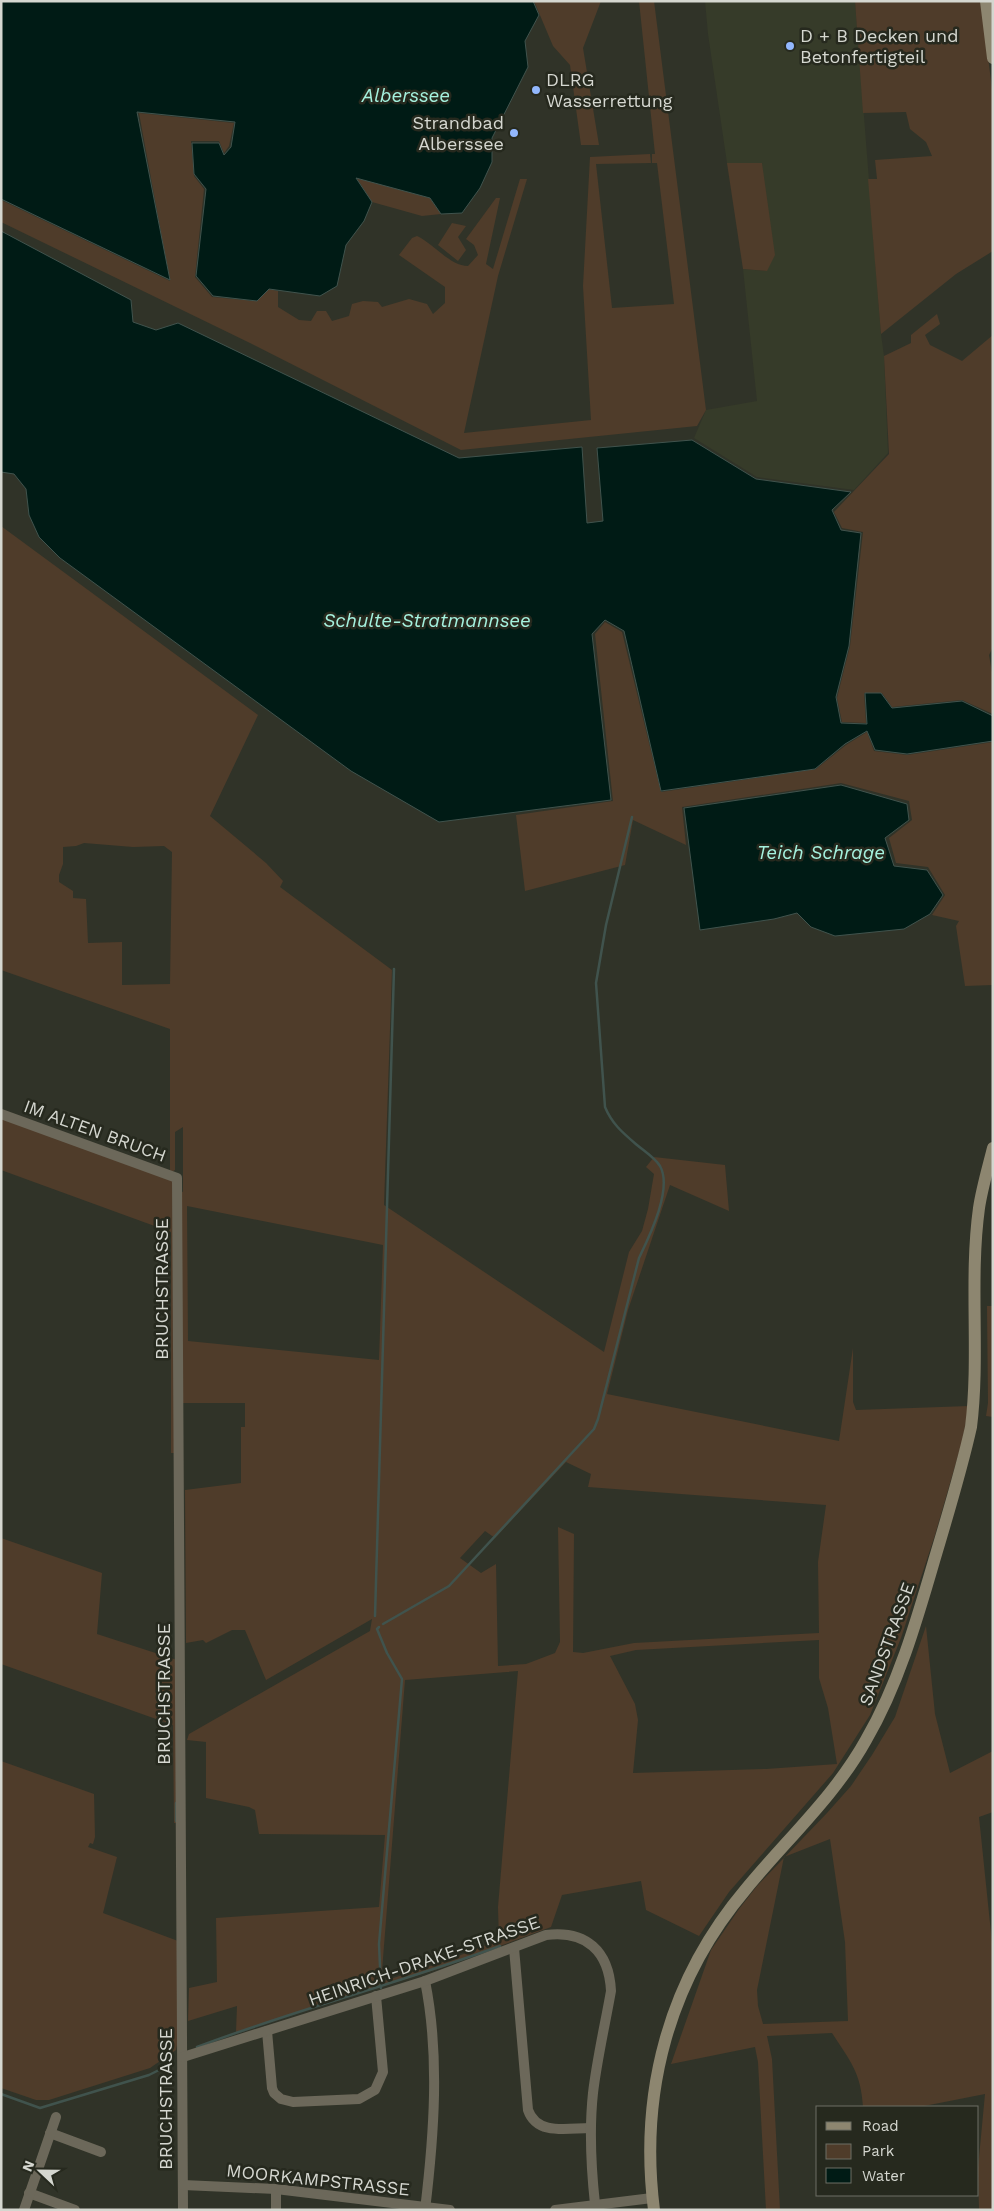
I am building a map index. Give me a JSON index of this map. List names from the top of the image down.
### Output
{
  "streets": {
    "main road": ["SANDSTRASSE"],
    "street": [
      "IM ALTEN BRUCH",
      "BRUCHSTRASSE",
      "HEINRICH-DRAKE-STRASSE",
      "MOORKAMPSTRASSE"
    ]
  },
  "crossings": [
    ["IM ALTEN BRUCH", "BRUCHSTRASSE"],
    ["BRUCHSTRASSE", "HEINRICH-DRAKE-STRASSE"],
    ["BRUCHSTRASSE", "MOORKAMPSTRASSE"]
  ],
  "water": ["Alberssee", "Schulte-Stratmannsee", "Teich Schrage"],
  "places": ["D + B Decken und Betonfertigteil", "DLRG Wasserrettung", "Strandbad Alberssee"],
  "legend": ["Road", "Park", "Water"],
  "north": "left"
}
